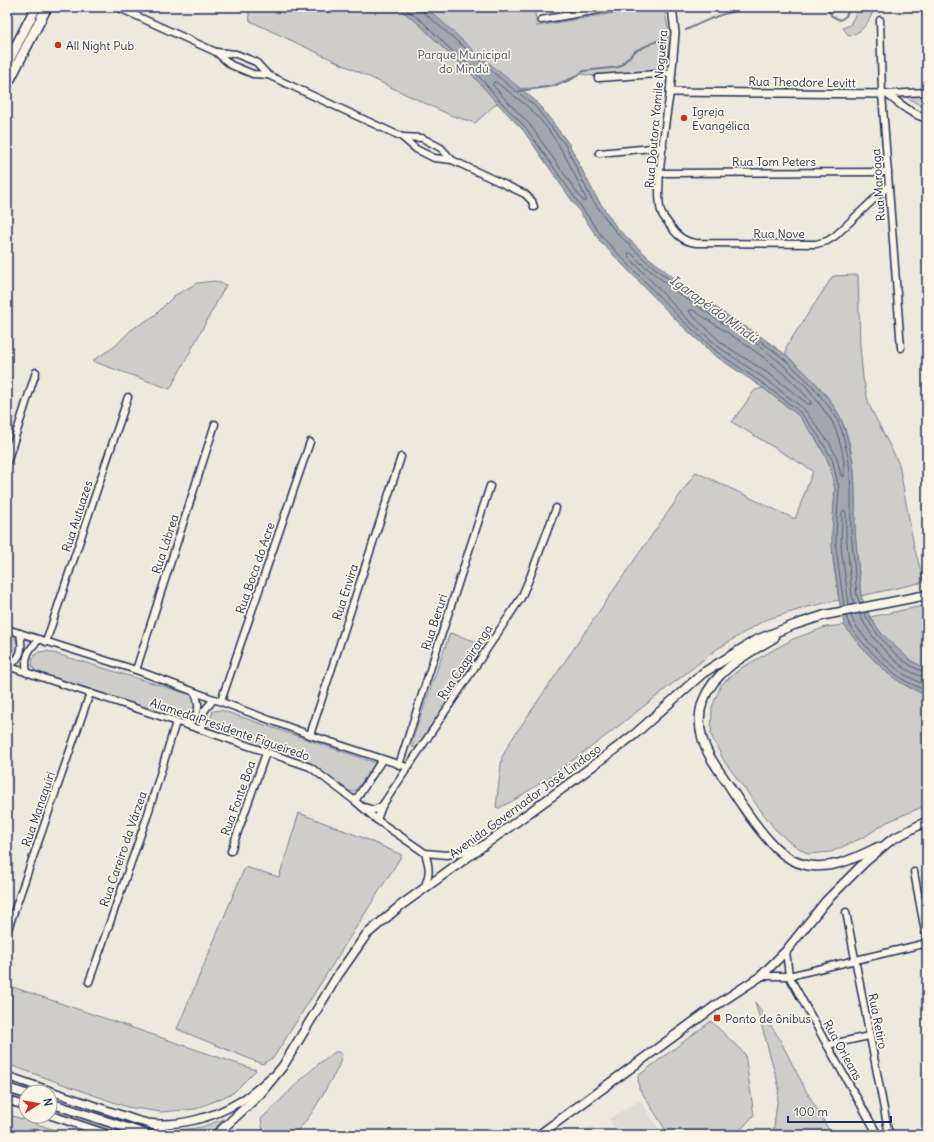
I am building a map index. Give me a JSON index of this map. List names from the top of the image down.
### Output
{
  "streets": {
    "main road": ["Avenida Governador José Lindoso"],
    "street": [
      "Rua Theodore Levitt",
      "Rua Doutora Yamile Nogueira",
      "Rua Tom Peters",
      "Rua Maroaga",
      "Rua Nove",
      "Rua Autuazes",
      "Rua Lábrea",
      "Rua Boca do Acre",
      "Rua Envira",
      "Rua Beruri",
      "Rua Caapiranga",
      "Alameda Presidente Figueiredo",
      "Rua Fonte Boa",
      "Rua Manaquiri",
      "Rua Careiro da Várzea",
      "Rua Retiro",
      "Rua Orleans"
    ]
  },
  "crossings": [
    ["Rua Theodore Levitt", "Rua Doutora Yamile Nogueira"],
    ["Rua Theodore Levitt", "Rua Maroaga"],
    ["Rua Doutora Yamile Nogueira", "Rua Tom Peters"],
    ["Rua Doutora Yamile Nogueira", "Rua Nove"],
    ["Rua Tom Peters", "Rua Maroaga"],
    ["Rua Maroaga", "Rua Nove"],
    ["Rua Autuazes", "Alameda Presidente Figueiredo"],
    ["Rua Lábrea", "Alameda Presidente Figueiredo"],
    ["Rua Boca do Acre", "Alameda Presidente Figueiredo"],
    ["Rua Envira", "Alameda Presidente Figueiredo"],
    ["Rua Beruri", "Alameda Presidente Figueiredo"],
    ["Rua Caapiranga", "Alameda Presidente Figueiredo"],
    ["Alameda Presidente Figueiredo", "Rua Fonte Boa"],
    ["Alameda Presidente Figueiredo", "Avenida Governador José Lindoso"],
    ["Alameda Presidente Figueiredo", "Rua Manaquiri"],
    ["Alameda Presidente Figueiredo", "Rua Careiro da Várzea"]
  ],
  "water": ["Igarapé do Mindú"],
  "parks": ["Parque Municipal do Mindú"],
  "places": {
    "other": ["All Night Pub", "Igreja Evangélica"],
    "transit": ["Ponto de ônibus"]
  },
  "scale_bar": "100 m",
  "north": "right"
}
